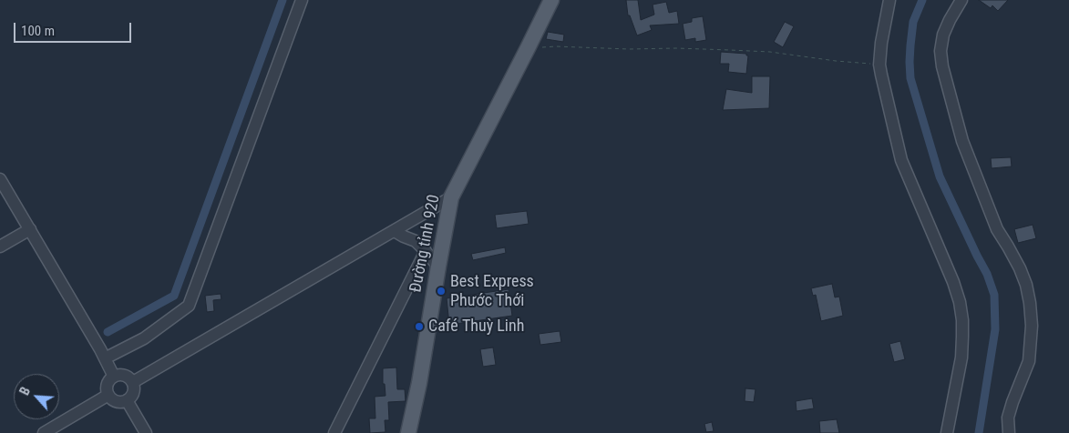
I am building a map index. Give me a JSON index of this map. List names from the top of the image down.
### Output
{
  "streets": {
    "main road": ["Đường tỉnh 920"]
  },
  "places": ["Best Express Phước Thới", "Café Thuỳ Linh"],
  "scale_bar": "100 m",
  "north": "top left"
}
